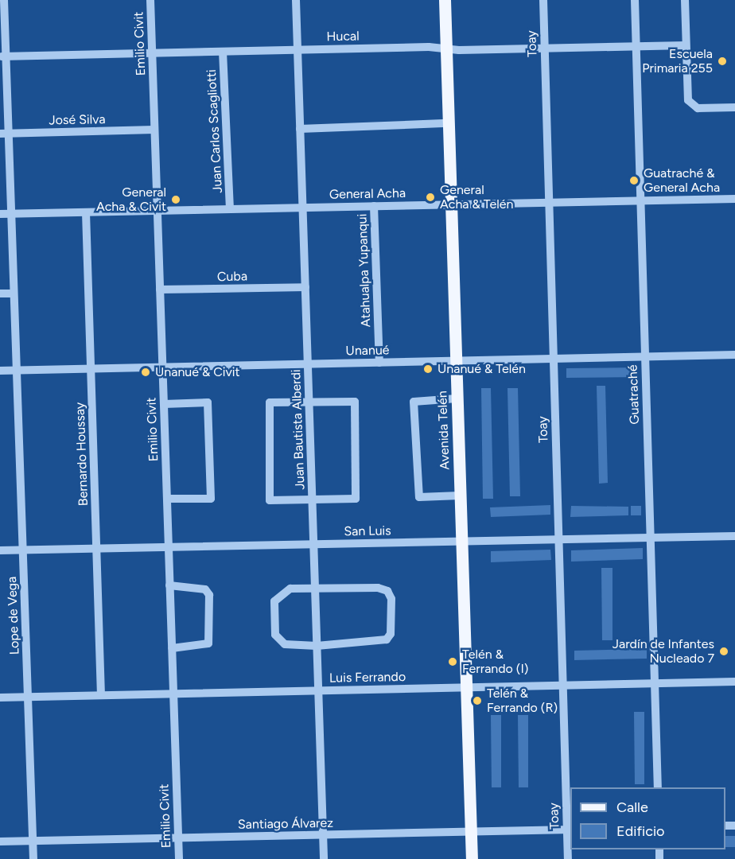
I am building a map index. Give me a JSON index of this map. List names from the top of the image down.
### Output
{
  "streets": {
    "main road": ["Avenida Telén"],
    "street": [
      "Hucal",
      "Emilio Civit",
      "Toay",
      "José Silva",
      "Juan Carlos Scagliotti",
      "General Acha",
      "Atahualpa Yupanqui",
      "Cuba",
      "Unanué",
      "Guatraché",
      "Juan Bautista Alberdi",
      "Bernardo Houssay",
      "San Luis",
      "Lope de Vega",
      "Luis Ferrando",
      "Santiago Álvarez"
    ]
  },
  "crossings": [
    ["Hucal", "Emilio Civit"],
    ["Hucal", "Toay"],
    ["Hucal", "Juan Carlos Scagliotti"],
    ["Hucal", "Guatraché"],
    ["Hucal", "Juan Bautista Alberdi"],
    ["Hucal", "Avenida Telén"],
    ["Hucal", "Lope de Vega"],
    ["Emilio Civit", "José Silva"],
    ["Emilio Civit", "General Acha"],
    ["Emilio Civit", "Cuba"],
    ["Emilio Civit", "Unanué"],
    ["Emilio Civit", "San Luis"],
    ["Emilio Civit", "Luis Ferrando"],
    ["Emilio Civit", "Santiago Álvarez"],
    ["Toay", "General Acha"],
    ["Toay", "Unanué"],
    ["Toay", "San Luis"],
    ["Toay", "Luis Ferrando"],
    ["Toay", "Santiago Álvarez"],
    ["José Silva", "Lope de Vega"],
    ["Juan Carlos Scagliotti", "General Acha"],
    ["General Acha", "Atahualpa Yupanqui"],
    ["General Acha", "Guatraché"],
    ["General Acha", "Juan Bautista Alberdi"],
    ["General Acha", "Avenida Telén"],
    ["General Acha", "Bernardo Houssay"],
    ["General Acha", "Lope de Vega"],
    ["Atahualpa Yupanqui", "Unanué"],
    ["Cuba", "Juan Bautista Alberdi"],
    ["Unanué", "Guatraché"],
    ["Unanué", "Juan Bautista Alberdi"],
    ["Unanué", "Avenida Telén"],
    ["Unanué", "Bernardo Houssay"],
    ["Unanué", "Lope de Vega"],
    ["Guatraché", "San Luis"],
    ["Guatraché", "Luis Ferrando"],
    ["Juan Bautista Alberdi", "San Luis"],
    ["Juan Bautista Alberdi", "Luis Ferrando"],
    ["Juan Bautista Alberdi", "Santiago Álvarez"],
    ["Avenida Telén", "San Luis"],
    ["Avenida Telén", "Luis Ferrando"],
    ["Avenida Telén", "Santiago Álvarez"],
    ["Bernardo Houssay", "San Luis"],
    ["Bernardo Houssay", "Luis Ferrando"],
    ["San Luis", "Lope de Vega"],
    ["Lope de Vega", "Luis Ferrando"],
    ["Lope de Vega", "Santiago Álvarez"]
  ],
  "places": [
    "Escuela Primaria 255",
    "Guatraché & General Acha",
    "General Acha & Telén",
    "General Acha & Civit",
    "Unanué & Telén",
    "Unanué & Civit",
    "Jardín de Infantes Nucleado 7",
    "Telén & Ferrando (I)",
    "Telén & Ferrando (R)"
  ],
  "legend": ["Calle", "Edificio"]
}
